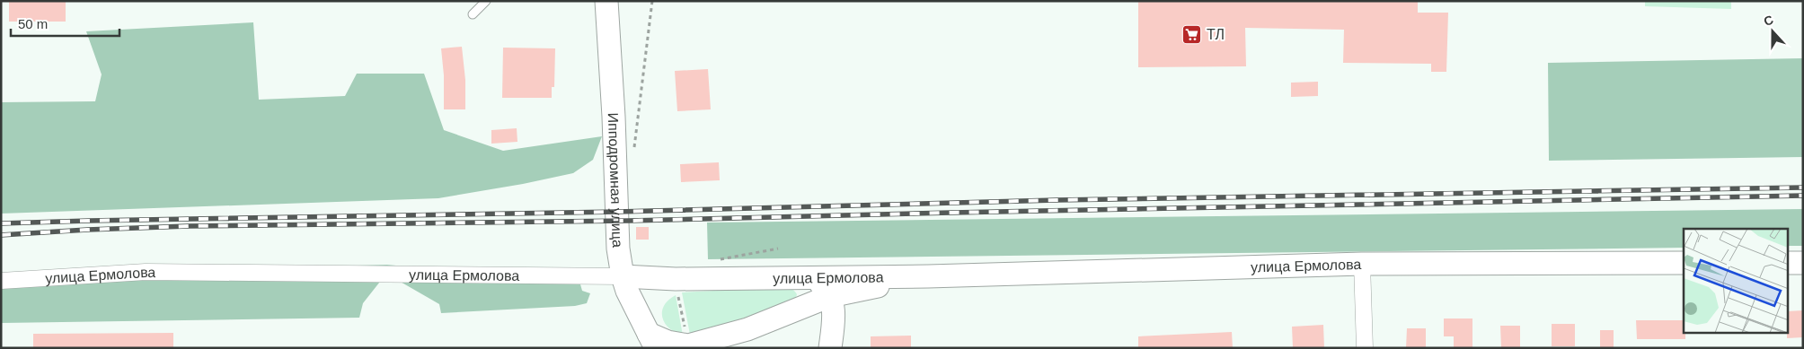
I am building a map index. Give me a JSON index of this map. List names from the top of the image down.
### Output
{
  "streets": {
    "street": ["Ипподромная улица", "улица Ермолова"]
  },
  "crossings": [
    ["Ипподромная улица", "улица Ермолова"]
  ],
  "places": {
    "supermarket": ["ТЛ"]
  },
  "scale_bar": "50 m",
  "north": "top"
}
